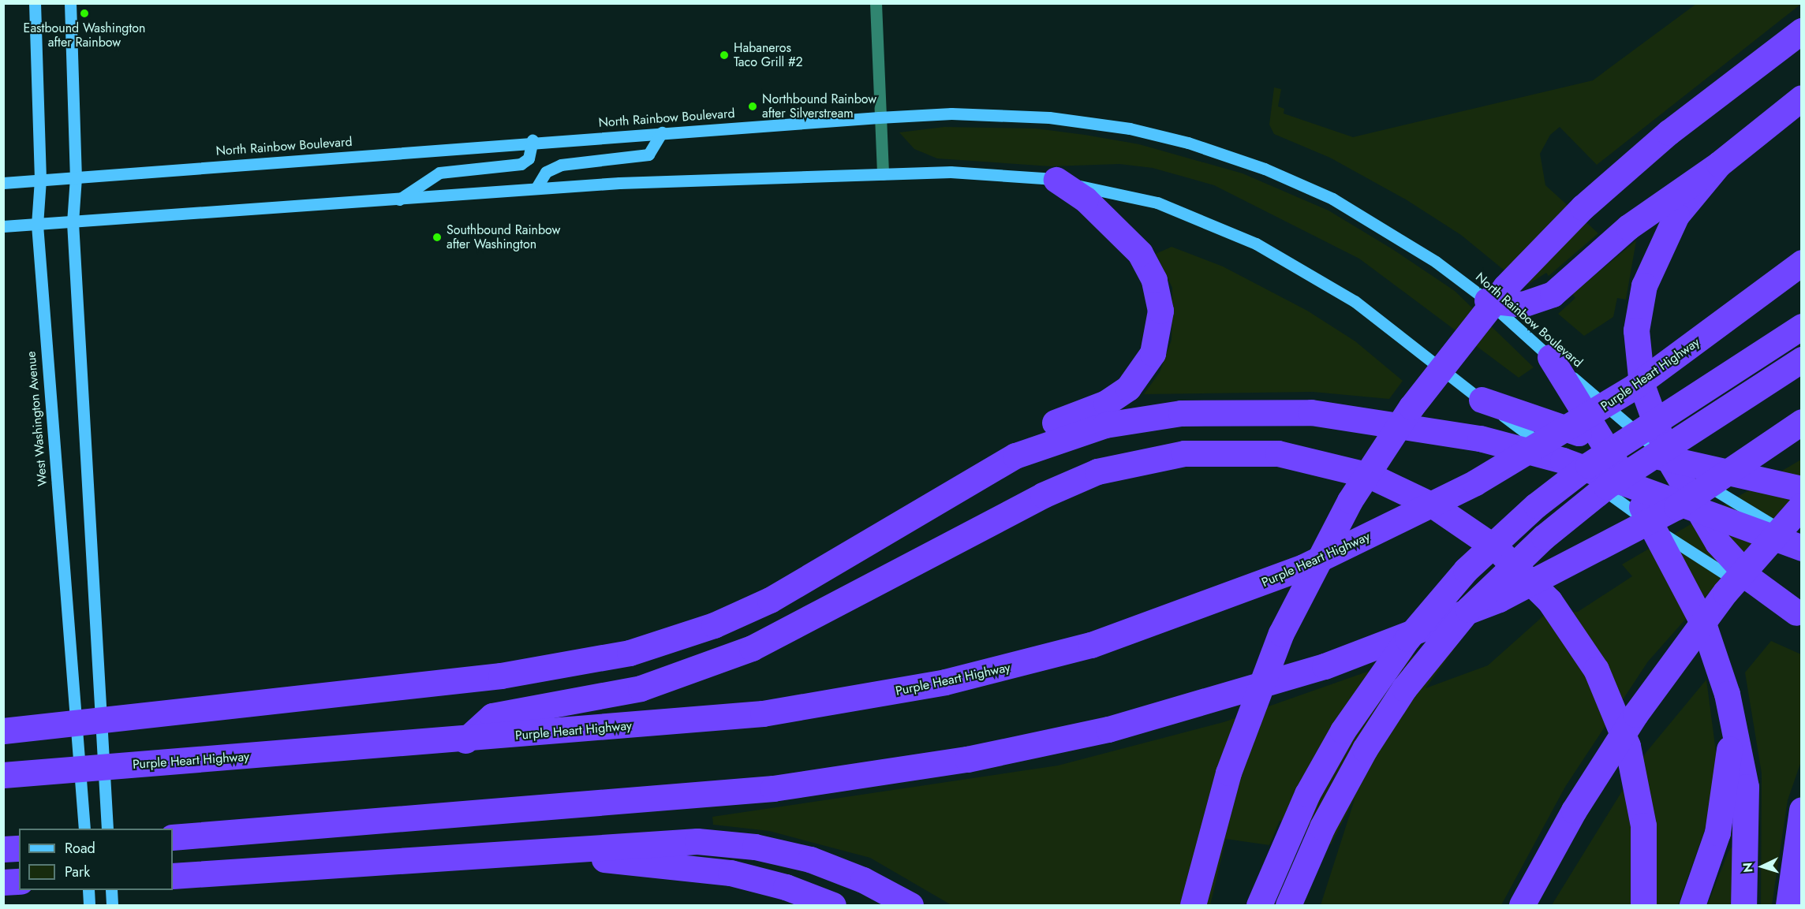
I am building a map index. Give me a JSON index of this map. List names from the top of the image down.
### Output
{
  "streets": {
    "highway": ["Purple Heart Highway"],
    "main road": ["North Rainbow Boulevard", "West Washington Avenue"]
  },
  "crossings": [
    ["North Rainbow Boulevard", "West Washington Avenue"]
  ],
  "places": [
    "Eastbound Washington after Rainbow",
    "Habaneros Taco Grill #2",
    "Northbound Rainbow after Silverstream",
    "Southbound Rainbow after Washington"
  ],
  "legend": ["Road", "Park"],
  "north": "left"
}
